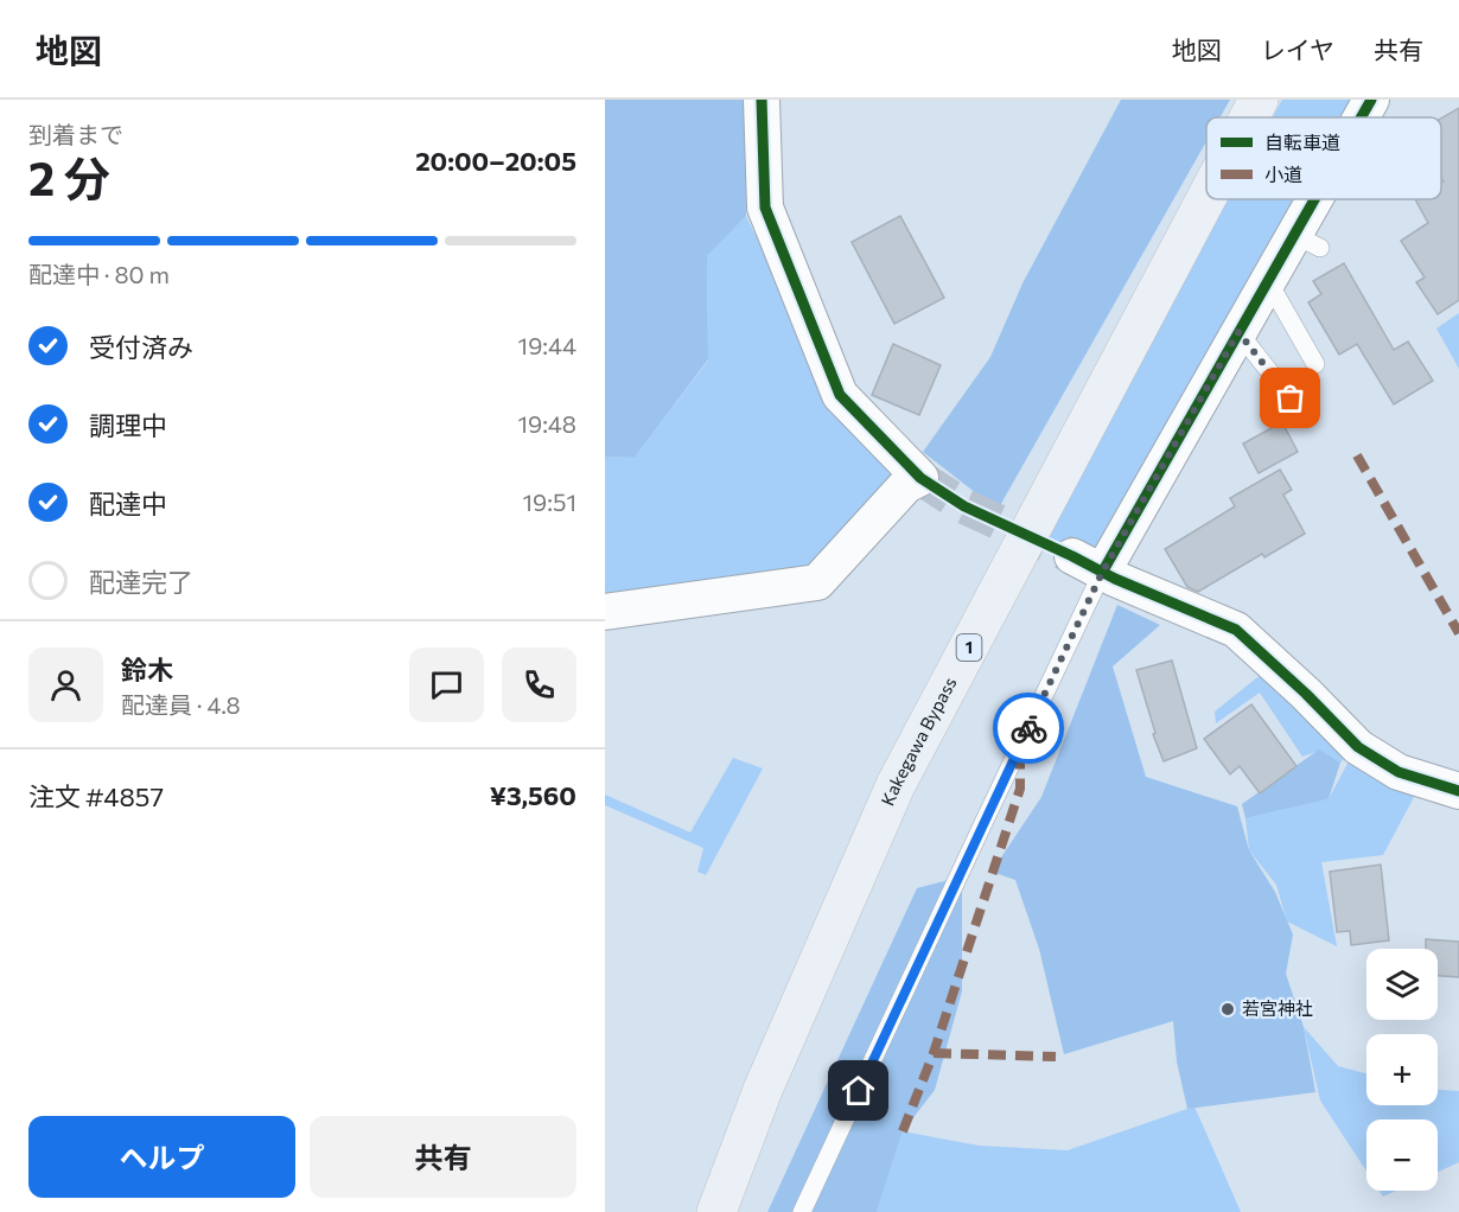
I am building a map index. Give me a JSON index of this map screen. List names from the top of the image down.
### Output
{
  "streets": {
    "highway": ["1", "Kakegawa Bypass"]
  },
  "places": ["若宮神社"],
  "legend": ["自転車道", "小道"],
  "page": {
    "header": "地図",
    "nav": ["地図", "レイヤ", "共有"],
    "heading": ["2 分", "到着まで", "20:00–20:05"],
    "panel": [
      "鈴木",
      "配達員 · 4.8",
      "注文 #4857",
      "¥3,560"
    ],
    "bar": "配達中 · 80 m",
    "list": [
      ["受付済み", "19:44"],
      ["調理中", "19:48"],
      ["配達中", "19:51"],
      "配達完了"
    ],
    "map_buttons": ["+", "−"],
    "buttons": ["ヘルプ", "共有"]
  }
}
